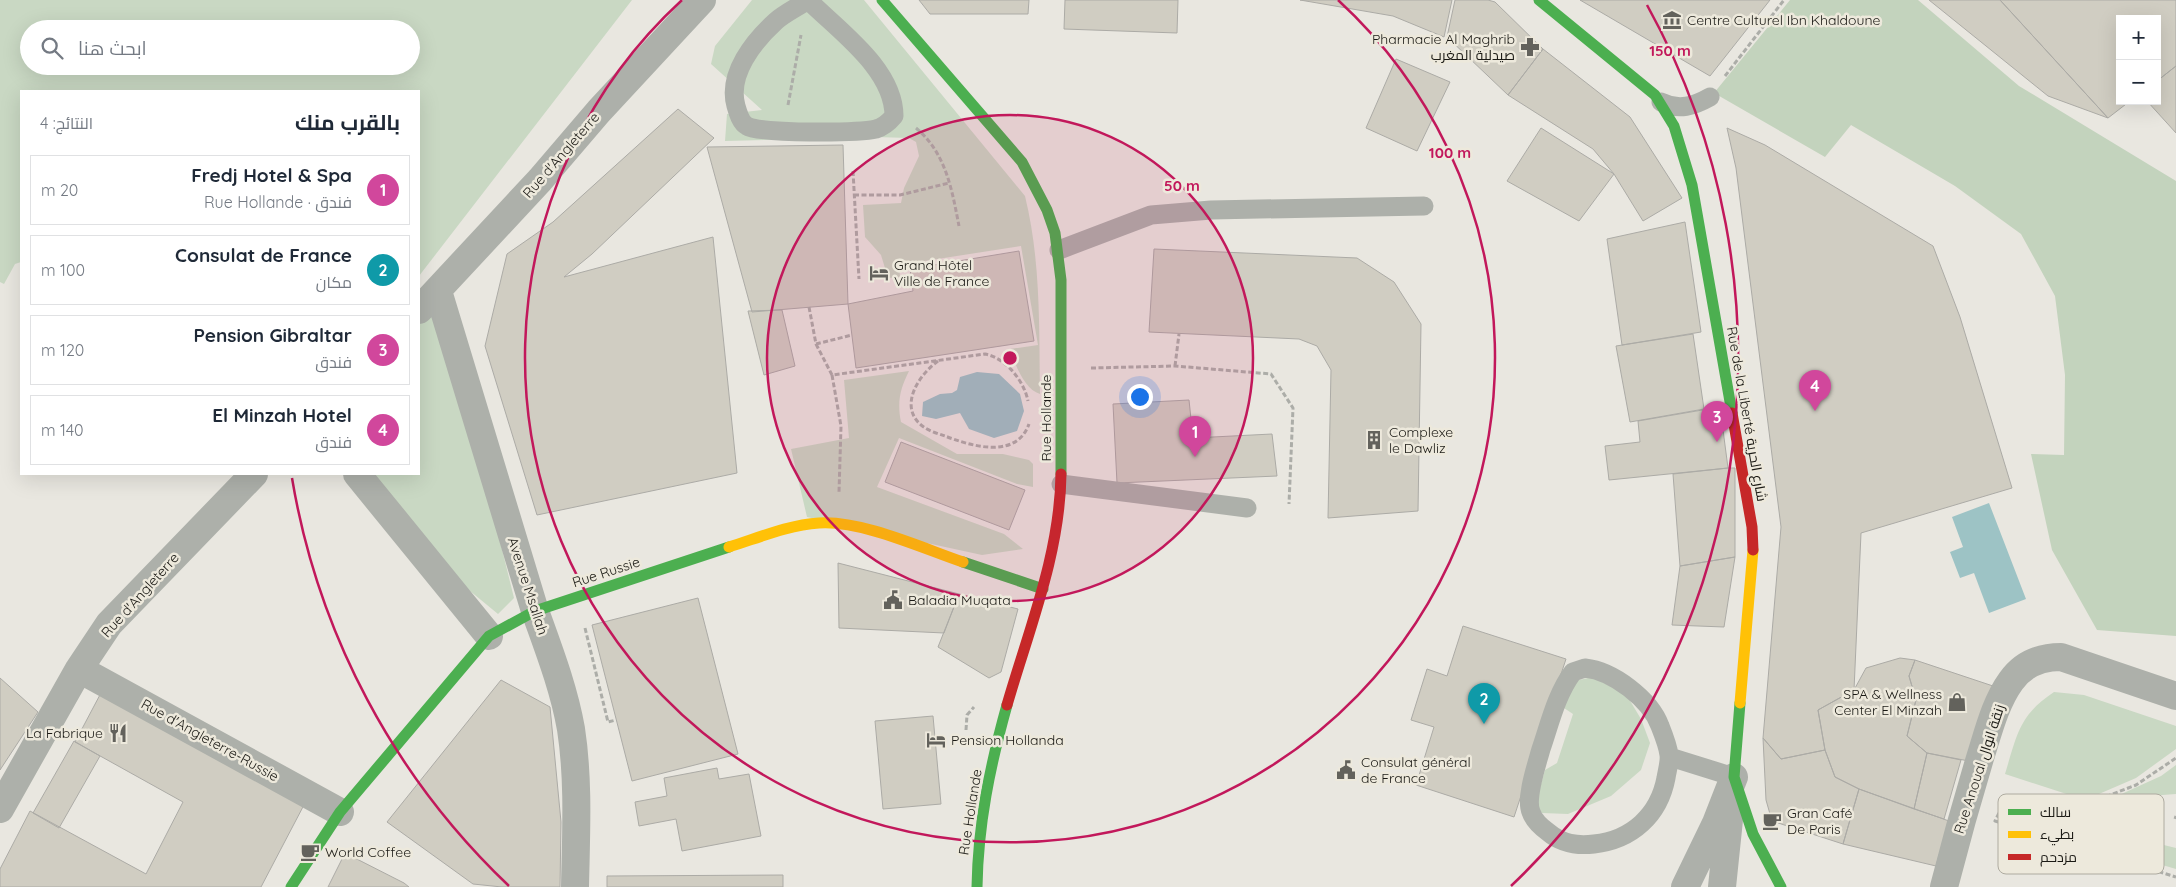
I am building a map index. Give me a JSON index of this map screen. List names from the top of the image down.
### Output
{
  "streets": {
    "street": [
      "Rue d'Angleterre",
      "Rue de la Liberté شارع الحرية",
      "Rue Hollande",
      "Rue Russie",
      "Avenue Msallah",
      "Rue d'Angleterre-Russie",
      "Rue Anoual زنقة انوال"
    ]
  },
  "crossings": [
    ["Rue d'Angleterre", "Avenue Msallah"],
    ["Rue d'Angleterre", "Rue d'Angleterre-Russie"],
    ["Rue Hollande", "Rue Russie"],
    ["Rue Russie", "Avenue Msallah"],
    ["Rue Russie", "Rue d'Angleterre-Russie"]
  ],
  "places": {
    "museum": ["Centre Culturel Ibn Khaldoune"],
    "pharmacy": ["Pharmacie Al Maghrib صيدلية المغرب"],
    "hotel": ["Grand Hôtel Ville de France", "Pension Hollanda"],
    "building": ["Complexe le Dawliz"],
    "public building": ["Baladia Muqata", "Consulat général de France"],
    "shop": ["SPA & Wellness Center El Minzah"],
    "restaurant": ["La Fabrique"],
    "cafe": ["Gran Café De Paris", "World Coffee"]
  },
  "legend": ["سالك", "بطيء", "مزدحم"],
  "page": {
    "map_buttons": ["+", "−"],
    "search": "ابحث هنا",
    "heading": ["بالقرب منك", "النتائج: 4"],
    "list": [
      {
        "mark": "1",
        "name": "Fredj Hotel & Spa",
        "note": "فندق · Rue Hollande",
        "value": "20 m"
      },
      {
        "mark": "2",
        "name": "Consulat de France",
        "note": "مكان",
        "value": "100 m"
      },
      {
        "mark": "3",
        "name": "Pension Gibraltar",
        "note": "فندق",
        "value": "120 m"
      },
      {
        "mark": "4",
        "name": "El Minzah Hotel",
        "note": "فندق",
        "value": "140 m"
      }
    ],
    "pins": [
      "4",
      "3",
      "1",
      "2"
    ]
  },
  "rings": ["150 m", "100 m", "50 m"]
}
